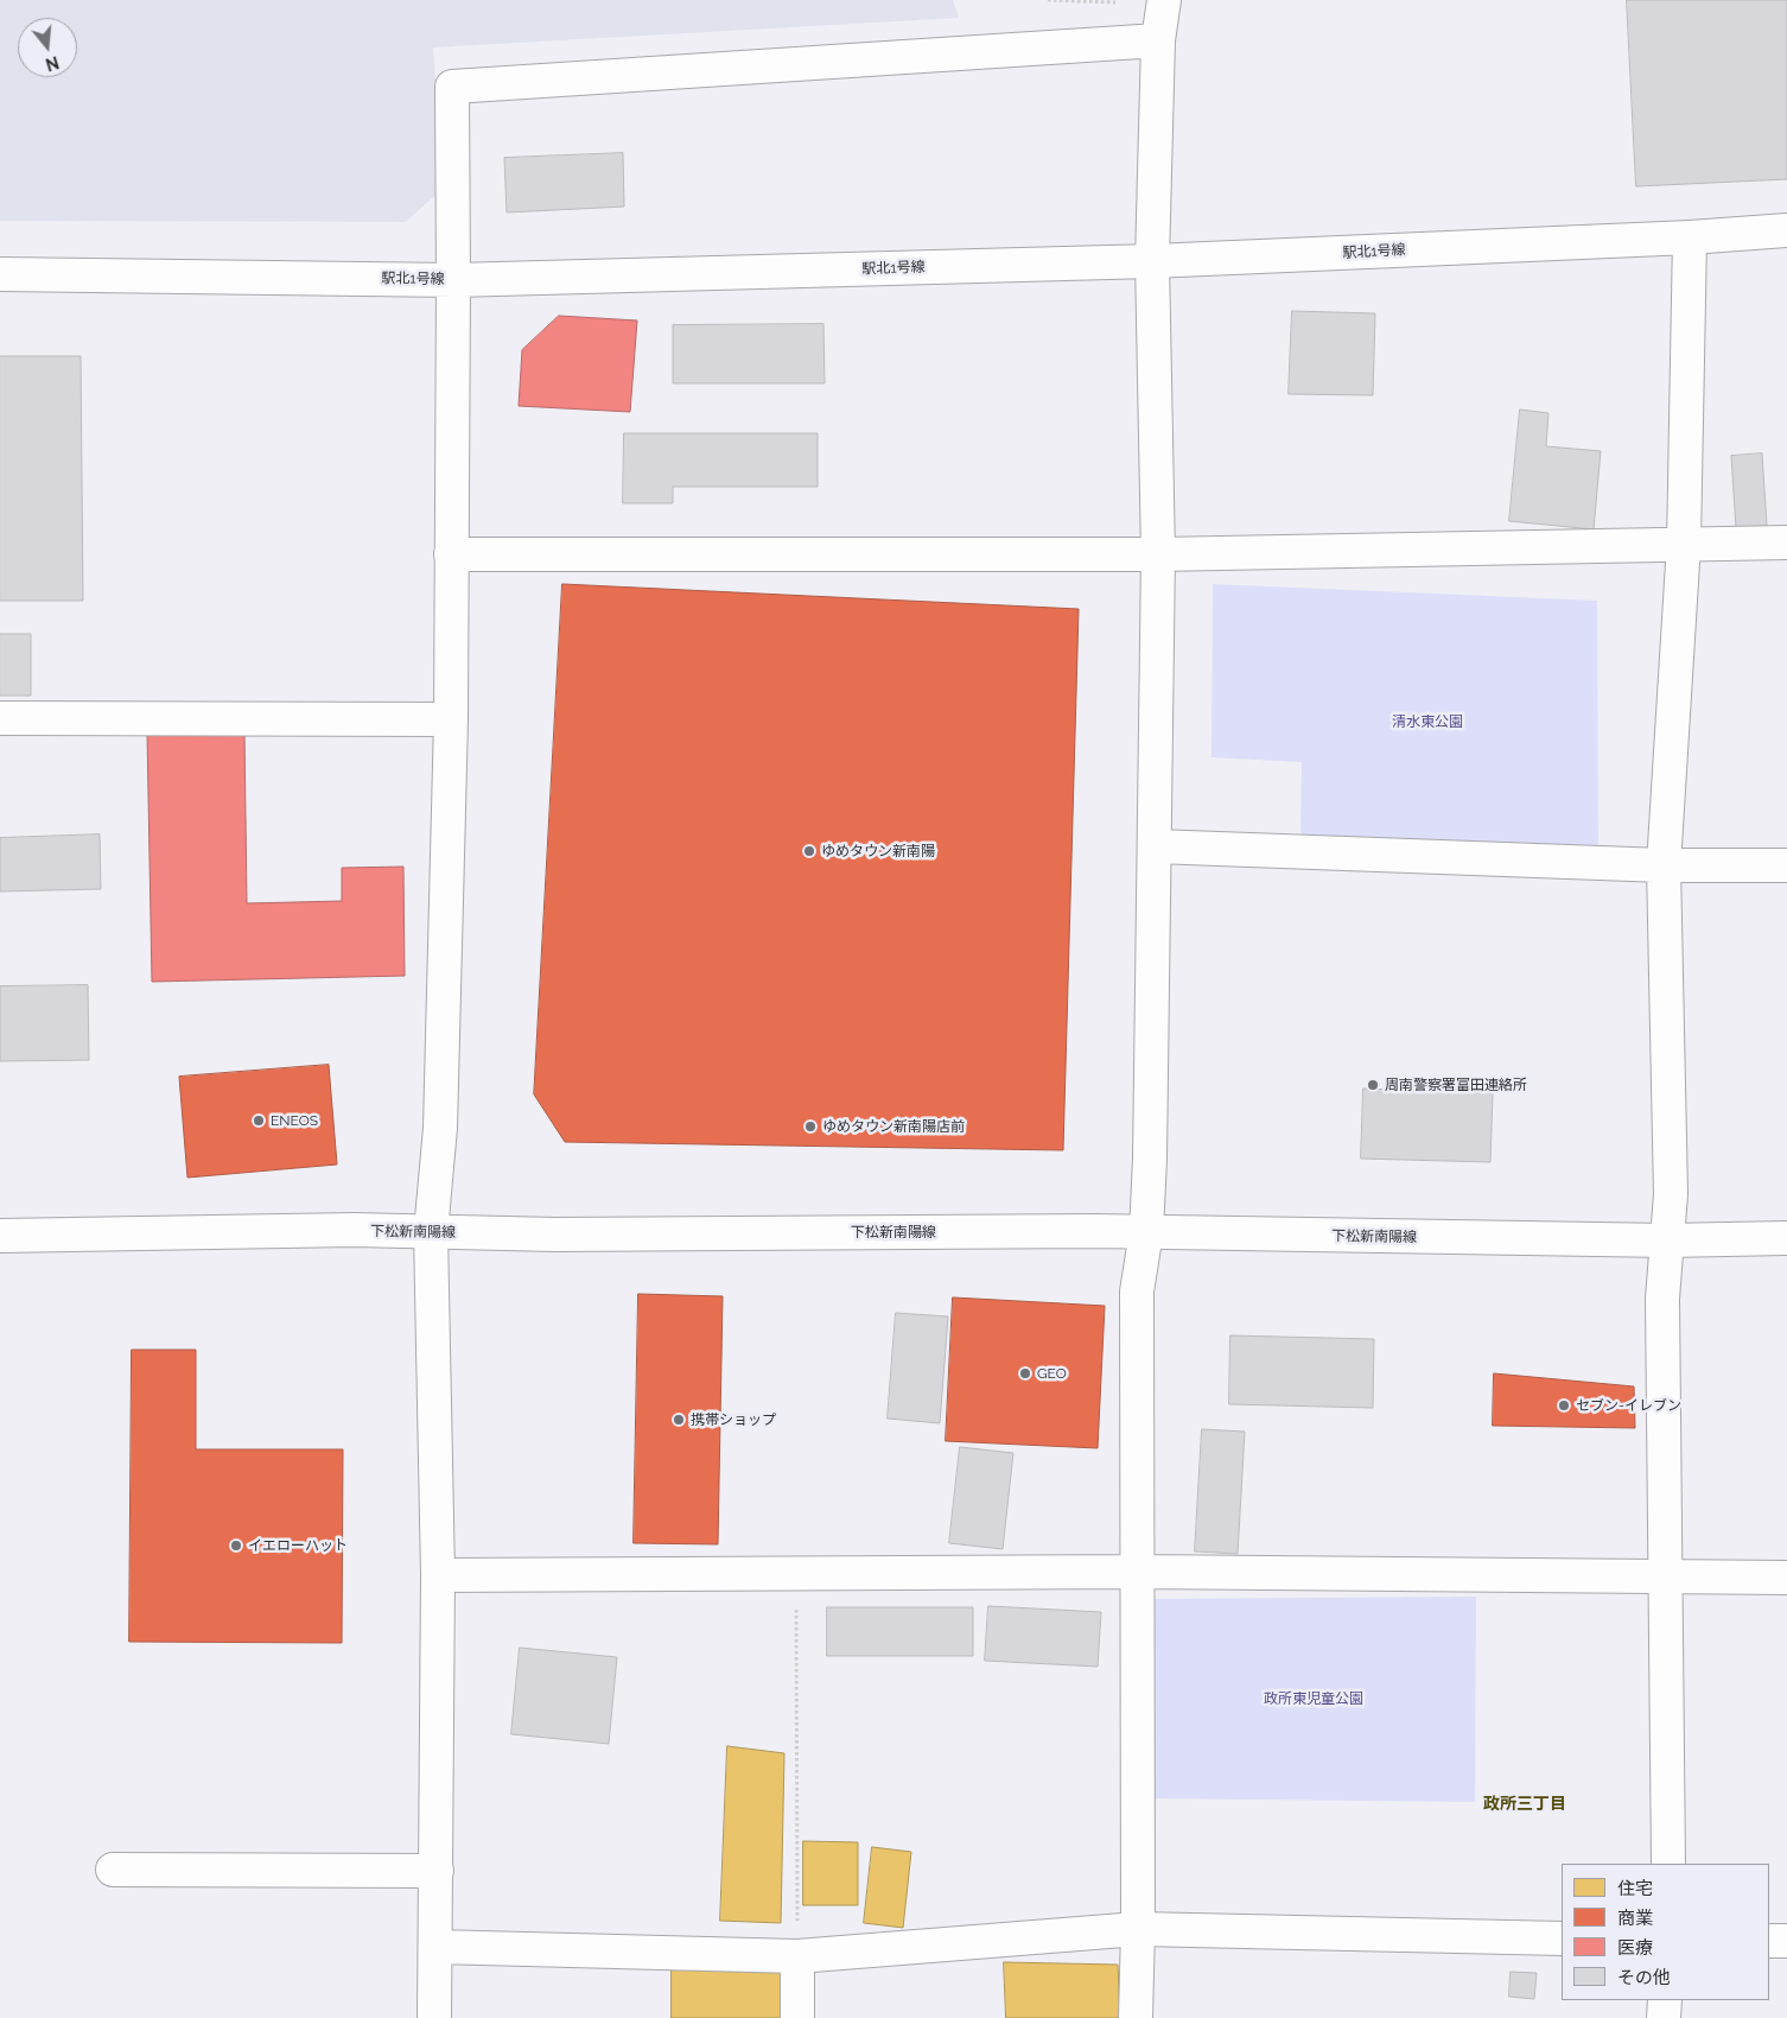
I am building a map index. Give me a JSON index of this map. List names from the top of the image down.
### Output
{
  "streets": {
    "street": ["駅北1号線", "下松新南陽線"]
  },
  "districts": ["政所三丁目"],
  "parks": ["清水東公園", "政所東児童公園"],
  "places": [
    "ゆめタウン新南陽",
    "周南警察署富田連絡所",
    "ENEOS",
    "ゆめタウン新南陽店前",
    "GEO",
    "セブン-イレブン",
    "携帯ショップ",
    "イエローハット"
  ],
  "legend": [
    "住宅",
    "商業",
    "医療",
    "その他"
  ],
  "north": "bottom"
}
